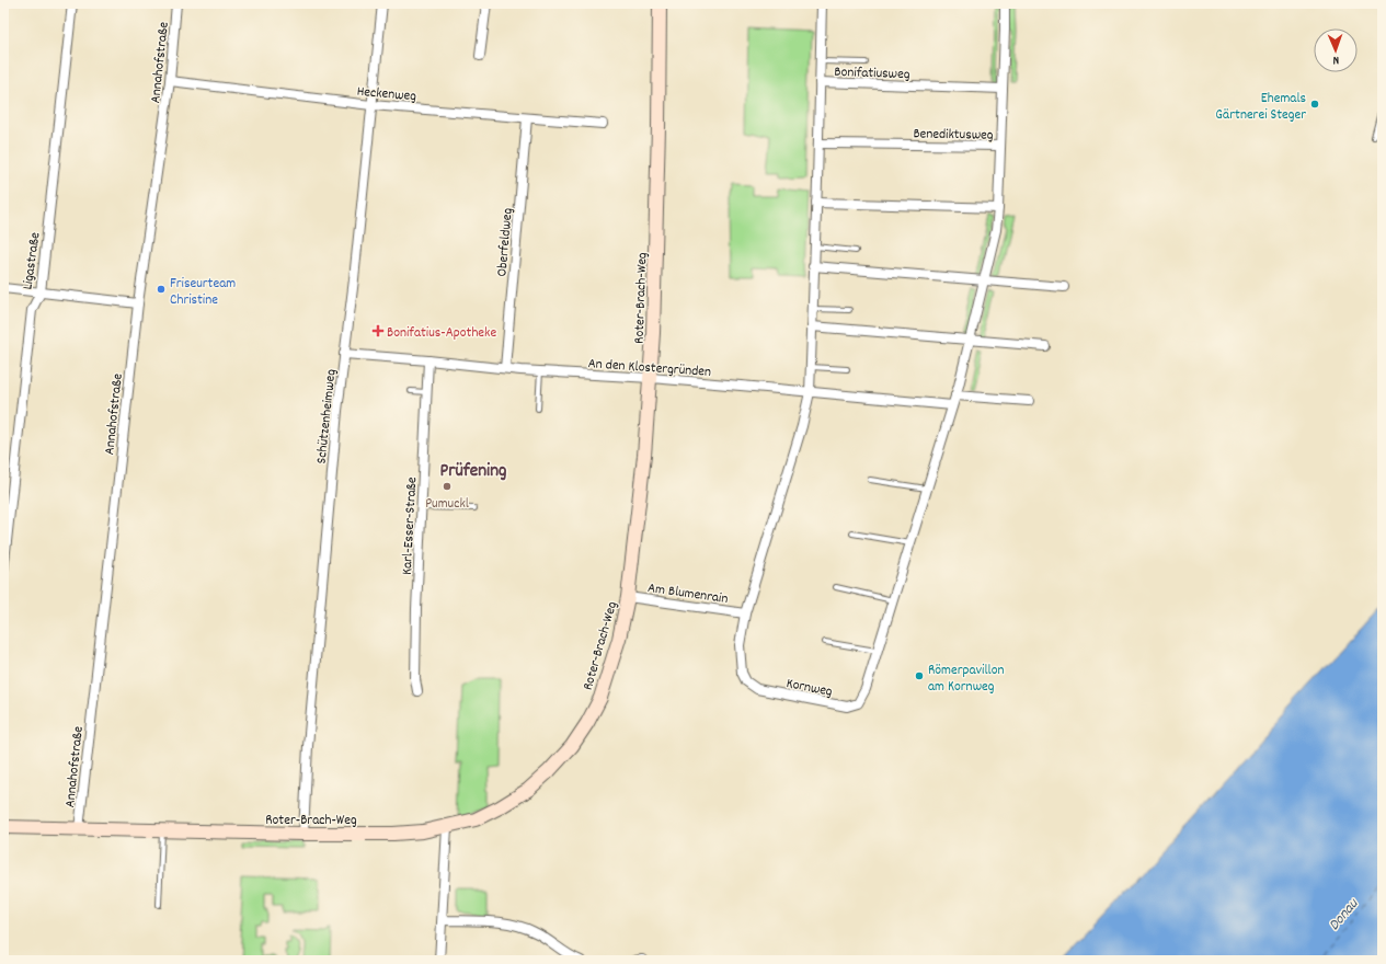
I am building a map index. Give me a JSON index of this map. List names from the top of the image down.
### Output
{
  "streets": {
    "street": [
      "Annahofstraße",
      "Bonifatiusweg",
      "Heckenweg",
      "Benediktusweg",
      "Oberfeldweg",
      "Ligastraße",
      "Roter-Brach-Weg",
      "An den Klostergründen",
      "Schützenheimweg",
      "Karl-Esser-Straße",
      "Am Blumenrain",
      "Kornweg"
    ]
  },
  "crossings": [
    ["Annahofstraße", "Heckenweg"],
    ["Annahofstraße", "Roter-Brach-Weg"],
    ["Bonifatiusweg", "Benediktusweg"],
    ["Bonifatiusweg", "An den Klostergründen"],
    ["Bonifatiusweg", "Kornweg"],
    ["Heckenweg", "Oberfeldweg"],
    ["Heckenweg", "Schützenheimweg"],
    ["Benediktusweg", "An den Klostergründen"],
    ["Benediktusweg", "Kornweg"],
    ["Oberfeldweg", "An den Klostergründen"],
    ["Roter-Brach-Weg", "An den Klostergründen"],
    ["Roter-Brach-Weg", "Schützenheimweg"],
    ["Roter-Brach-Weg", "Am Blumenrain"],
    ["An den Klostergründen", "Schützenheimweg"],
    ["An den Klostergründen", "Karl-Esser-Straße"],
    ["An den Klostergründen", "Kornweg"],
    ["Am Blumenrain", "Kornweg"]
  ],
  "districts": ["Prüfening"],
  "water": ["Donau"],
  "places": {
    "other": [
      "Ehemals Gärtnerei Steger",
      "Friseurteam Christine",
      "Pumuckl",
      "Römerpavillon am Kornweg"
    ],
    "health": ["Bonifatius-Apotheke"]
  },
  "north": "bottom"
}
